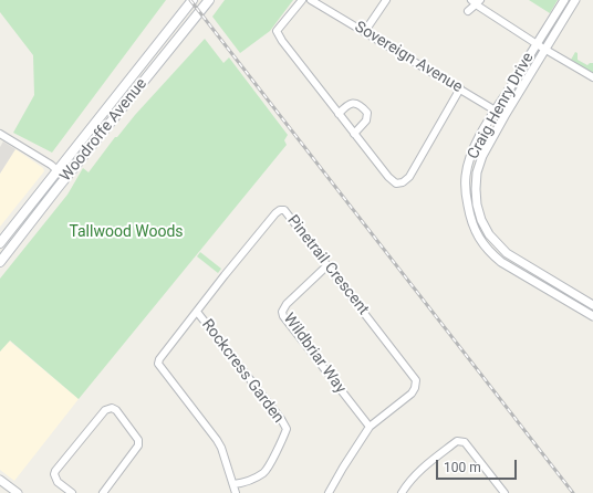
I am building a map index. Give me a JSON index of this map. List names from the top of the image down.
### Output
{
  "streets": {
    "main road": ["Woodroffe Avenue"],
    "street": [
      "Sovereign Avenue",
      "Craig Henry Drive",
      "Pinetrail Crescent",
      "Wildbriar Way",
      "Rockcress Garden"
    ]
  },
  "crossings": [
    ["Sovereign Avenue", "Craig Henry Drive"],
    ["Pinetrail Crescent", "Wildbriar Way"],
    ["Pinetrail Crescent", "Rockcress Garden"]
  ],
  "parks": ["Tallwood Woods"],
  "scale_bar": "100 m"
}
